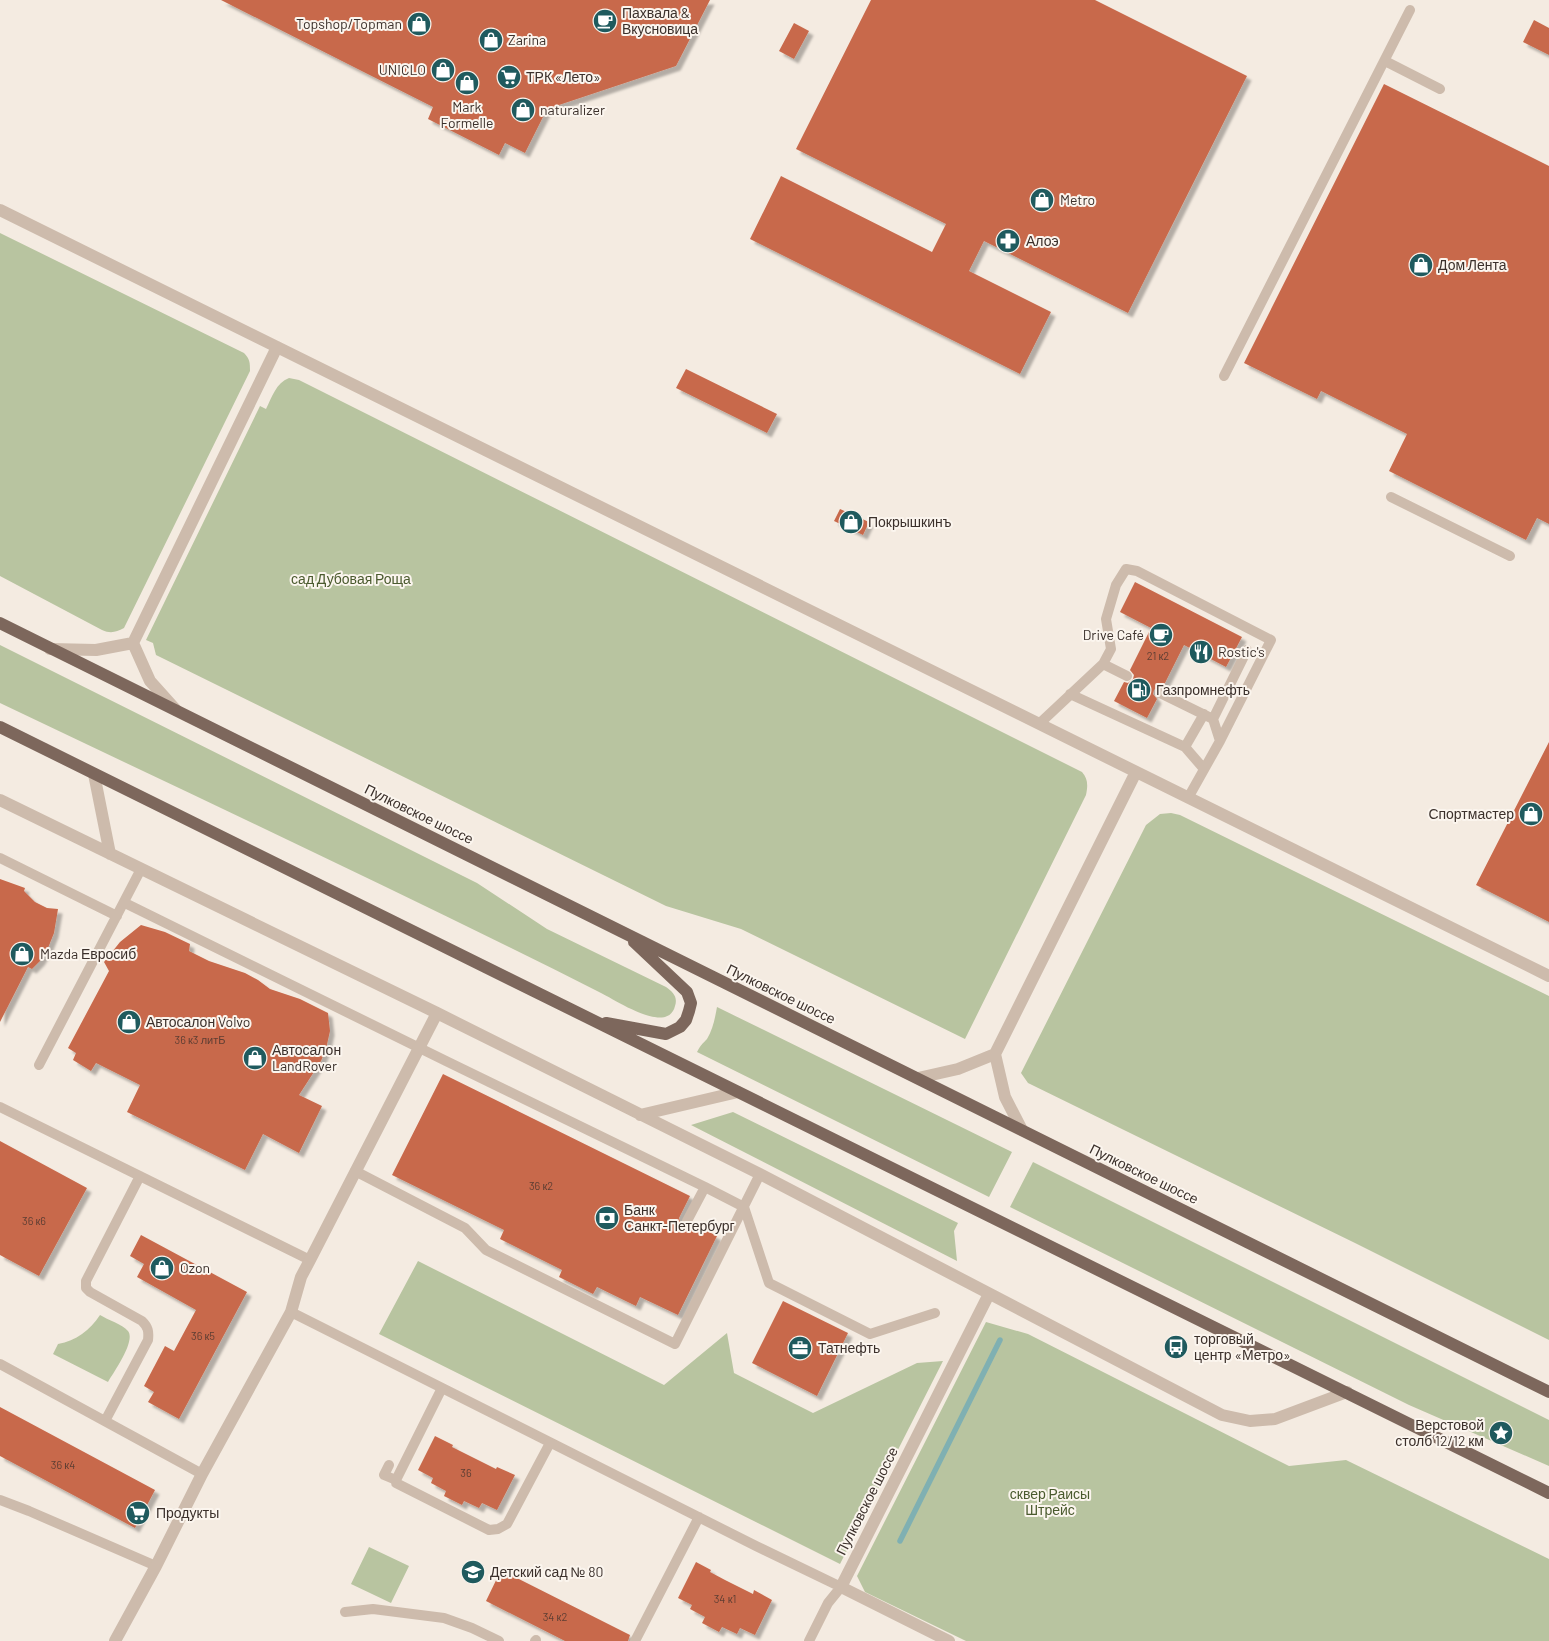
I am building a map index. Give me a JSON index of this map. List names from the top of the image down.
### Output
{
  "streets": {
    "main road": ["Пулковское шоссе"]
  },
  "parks": ["сад Дубовая Роща", "сквер Раисы Штрейс"],
  "places": {
    "cafe": ["Пахвала & Вкусновица", "Drive Café"],
    "shop": [
      "Topshop/Topman",
      "Zarina",
      "UNICLO",
      "Mark Formelle",
      "naturalizer",
      "Metro",
      "Дом Лента",
      "Покрышкинъ",
      "Спортмастер",
      "Mazda Евросиб",
      "Автосалон Volvo",
      "Автосалон LandRover",
      "Ozon"
    ],
    "supermarket": ["ТРК «Лето»", "Продукты"],
    "pharmacy": ["Алоэ"],
    "restaurant": ["Rostic's"],
    "fuel station": ["Газпромнефть"],
    "bank": ["Банк Санкт-Петербург"],
    "bus stop": ["торговый центр «Метро»"],
    "office": ["Татнефть"],
    "place": ["Верстовой столб 12/12 км"],
    "school or university": ["Детский сад № 80"]
  },
  "house_numbers": [
    "21 к2",
    "36 к3 литБ",
    "36 к2",
    "36 к6",
    "36 к5",
    "36 к4",
    "36",
    "34 к1",
    "34 к2"
  ]
}
